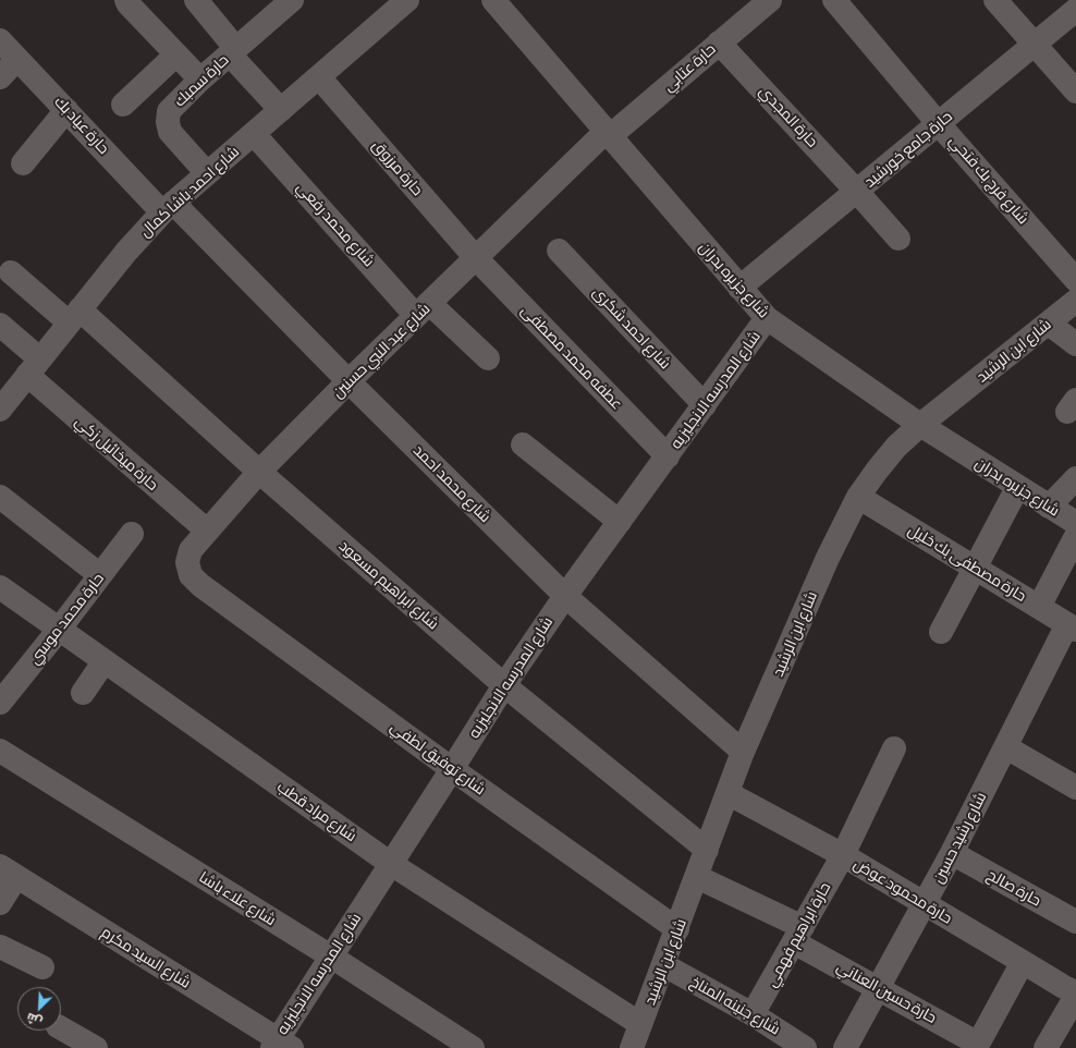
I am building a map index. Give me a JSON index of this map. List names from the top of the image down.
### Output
{
  "streets": {
    "street": [
      "حارة عتابي",
      "حارة سمبك",
      "حارة المجدي",
      "حارة عياد بك",
      "حارة جامع خورشيد",
      "حارة مرزوق",
      "شارع فرج بك فتحي",
      "شارع احمد باشا كمال",
      "شارع محمد رفعي",
      "شارع جزيره بدران",
      "شارع احمد شكرى",
      "شارع عبد النبي حسنين",
      "شارع ابن الرشيد",
      "عطفه محمد مصطفى",
      "شارع المدرسه الانجليزيه",
      "حارة ميخائيل زكي",
      "شارع محمد احمد",
      "حارة مصطفى بك خليل",
      "شارع ابراهيم مسعود",
      "حارة محمد موسي",
      "شارع توفيق لطفي",
      "شارع مراد قطب",
      "شارع رشيد حسين",
      "حارة صالح",
      "حارة محمود عوض",
      "شارع علاء باشا",
      "حارة ابراهيم فهمي",
      "شارع السيد مكرم",
      "حارة حسين العناني",
      "شارع جنينه المناخ"
    ]
  },
  "crossings": [
    ["حارة عتابي", "حارة المجدي"],
    ["حارة عتابي", "شارع جزيره بدران"],
    ["حارة عتابي", "شارع عبد النبي حسنين"],
    ["حارة سمبك", "شارع احمد باشا كمال"],
    ["حارة المجدي", "حارة جامع خورشيد"],
    ["حارة عياد بك", "شارع احمد باشا كمال"],
    ["حارة عياد بك", "شارع محمد احمد"],
    ["حارة جامع خورشيد", "شارع فرج بك فتحي"],
    ["حارة جامع خورشيد", "شارع جزيره بدران"],
    ["حارة مرزوق", "شارع احمد باشا كمال"],
    ["حارة مرزوق", "شارع عبد النبي حسنين"],
    ["حارة مرزوق", "عطفه محمد مصطفى"],
    ["شارع احمد باشا كمال", "شارع محمد رفعي"],
    ["شارع احمد باشا كمال", "حارة ميخائيل زكي"],
    ["شارع احمد باشا كمال", "شارع محمد احمد"],
    ["شارع احمد باشا كمال", "شارع ابراهيم مسعود"],
    ["شارع محمد رفعي", "شارع عبد النبي حسنين"],
    ["شارع جزيره بدران", "شارع عبد النبي حسنين"],
    ["شارع جزيره بدران", "شارع ابن الرشيد"],
    ["شارع جزيره بدران", "شارع المدرسه الانجليزيه"],
    ["شارع احمد شكرى", "شارع المدرسه الانجليزيه"],
    ["شارع عبد النبي حسنين", "عطفه محمد مصطفى"],
    ["شارع عبد النبي حسنين", "حارة ميخائيل زكي"],
    ["شارع عبد النبي حسنين", "شارع محمد احمد"],
    ["شارع عبد النبي حسنين", "شارع ابراهيم مسعود"],
    ["شارع عبد النبي حسنين", "شارع توفيق لطفي"],
    ["شارع ابن الرشيد", "شارع محمد احمد"],
    ["شارع ابن الرشيد", "حارة مصطفى بك خليل"],
    ["شارع ابن الرشيد", "شارع ابراهيم مسعود"],
    ["شارع ابن الرشيد", "شارع توفيق لطفي"],
    ["شارع ابن الرشيد", "شارع مراد قطب"],
    ["شارع ابن الرشيد", "حارة محمود عوض"],
    ["شارع ابن الرشيد", "حارة حسين العناني"],
    ["شارع ابن الرشيد", "شارع جنينه المناخ"],
    ["عطفه محمد مصطفى", "شارع المدرسه الانجليزيه"],
    ["شارع المدرسه الانجليزيه", "شارع محمد احمد"],
    ["شارع المدرسه الانجليزيه", "شارع ابراهيم مسعود"],
    ["شارع المدرسه الانجليزيه", "شارع توفيق لطفي"],
    ["شارع المدرسه الانجليزيه", "شارع مراد قطب"],
    ["شارع المدرسه الانجليزيه", "شارع علاء باشا"],
    ["شارع المدرسه الانجليزيه", "شارع السيد مكرم"],
    ["حارة مصطفى بك خليل", "شارع رشيد حسين"],
    ["حارة محمد موسي", "شارع مراد قطب"],
    ["شارع رشيد حسين", "حارة صالح"],
    ["شارع رشيد حسين", "حارة محمود عوض"],
    ["شارع رشيد حسين", "حارة حسين العناني"],
    ["حارة محمود عوض", "حارة ابراهيم فهمي"],
    ["حارة ابراهيم فهمي", "حارة حسين العناني"],
    ["حارة ابراهيم فهمي", "شارع جنينه المناخ"]
  ],
  "north": "bottom left"
}
